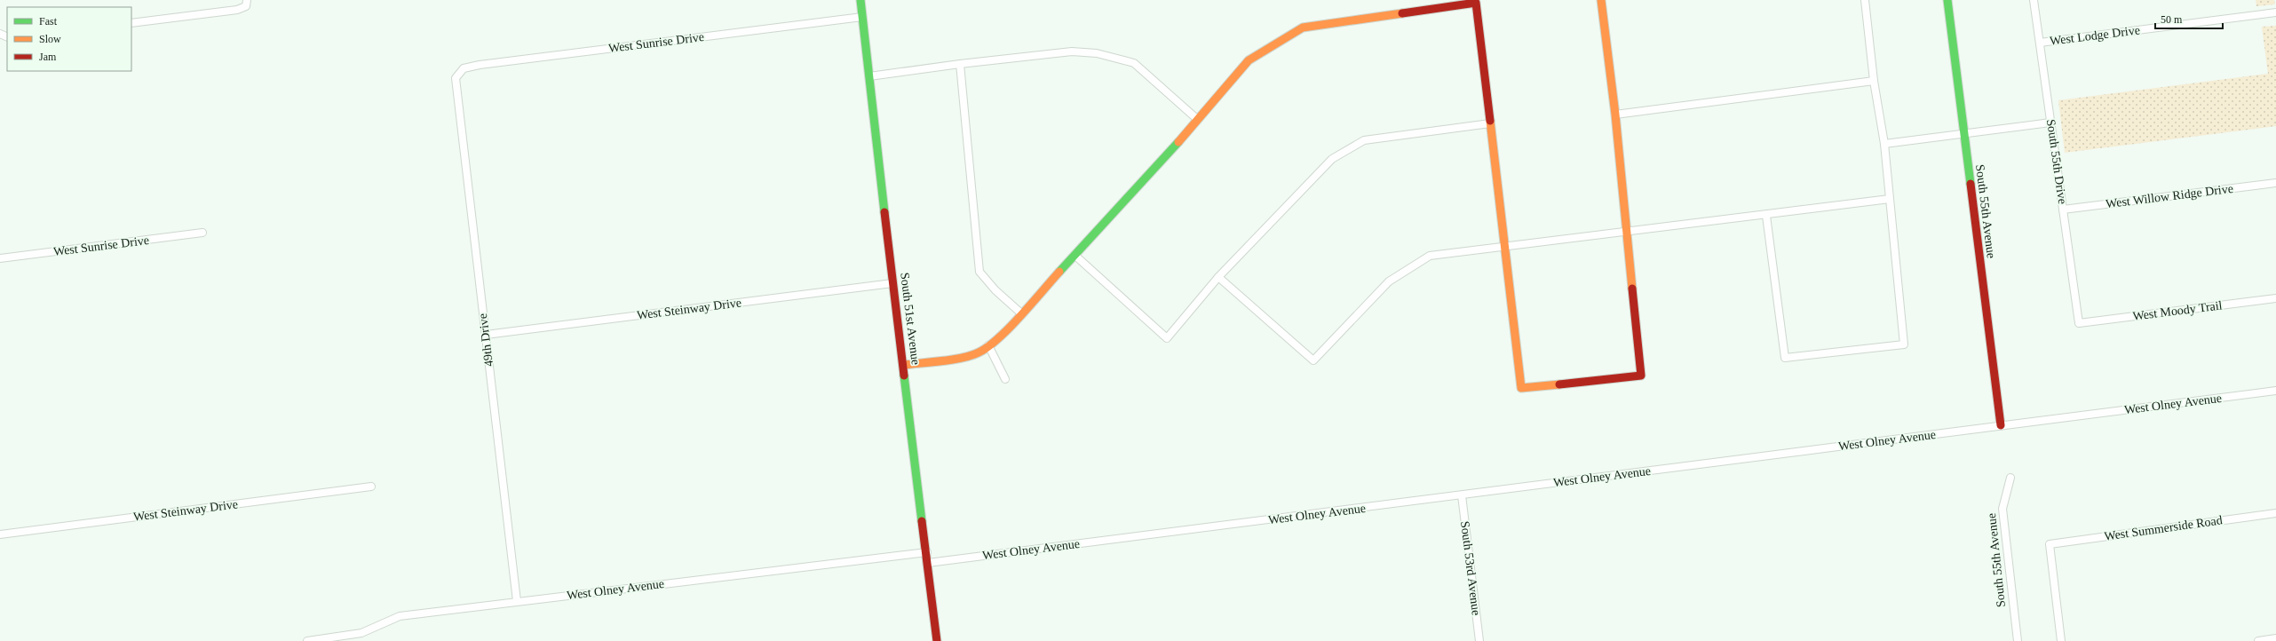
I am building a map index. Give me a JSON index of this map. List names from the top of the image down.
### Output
{
  "streets": {
    "street": [
      "West Lodge Drive",
      "West Sunrise Drive",
      "South 55th Drive",
      "West Willow Ridge Drive",
      "South 55th Avenue",
      "West Steinway Drive",
      "West Moody Trail",
      "South 51st Avenue",
      "49th Drive",
      "West Olney Avenue",
      "West Summerside Road",
      "South 53rd Avenue"
    ]
  },
  "crossings": [
    ["West Lodge Drive", "South 55th Drive"],
    ["West Sunrise Drive", "South 51st Avenue"],
    ["West Sunrise Drive", "49th Drive"],
    ["South 55th Drive", "West Willow Ridge Drive"],
    ["South 55th Drive", "West Moody Trail"],
    ["South 55th Avenue", "West Olney Avenue"],
    ["West Steinway Drive", "South 51st Avenue"],
    ["West Steinway Drive", "49th Drive"],
    ["South 51st Avenue", "West Olney Avenue"],
    ["49th Drive", "West Olney Avenue"],
    ["West Olney Avenue", "South 53rd Avenue"]
  ],
  "legend": ["Fast", "Slow", "Jam"],
  "scale_bar": "50 m"
}
